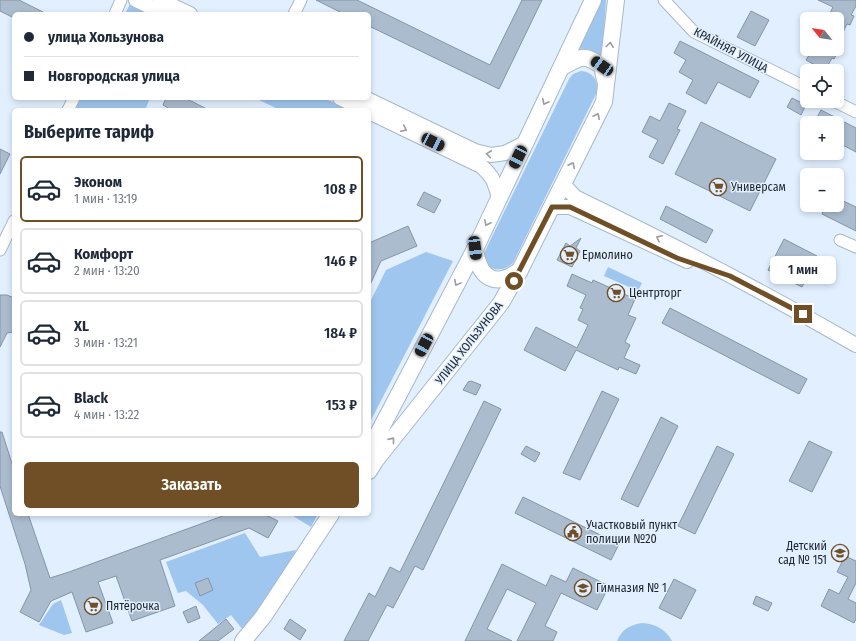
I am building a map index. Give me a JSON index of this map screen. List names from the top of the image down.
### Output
{
  "streets": {
    "main road": ["УЛИЦА ХОЛЬЗУНОВА"],
    "street": ["КРАЙНЯЯ УЛИЦА"]
  },
  "places": {
    "supermarket": [
      "Универсам",
      "Ермолино",
      "Центрторг",
      "Пятёрочка"
    ],
    "public building": ["Участковый пункт полиции №20"],
    "school or university": ["Детский сад № 151", "Гимназия № 1"]
  },
  "north": "top left",
  "page": {
    "map_buttons": ["+", "−"],
    "banner": ["улица Хользунова", "Новгородская улица"],
    "heading": "Выберите тариф",
    "list": [
      {
        "name": "Эконом",
        "note": "1 мин · 13:19",
        "value": "108 ₽"
      },
      {
        "name": "Комфорт",
        "note": "2 мин · 13:20",
        "value": "146 ₽"
      },
      {
        "name": "XL",
        "note": "3 мин · 13:21",
        "value": "184 ₽"
      },
      {
        "name": "Black",
        "note": "4 мин · 13:22",
        "value": "153 ₽"
      }
    ],
    "bubble": "1 мин",
    "buttons": "Заказать"
  }
}
